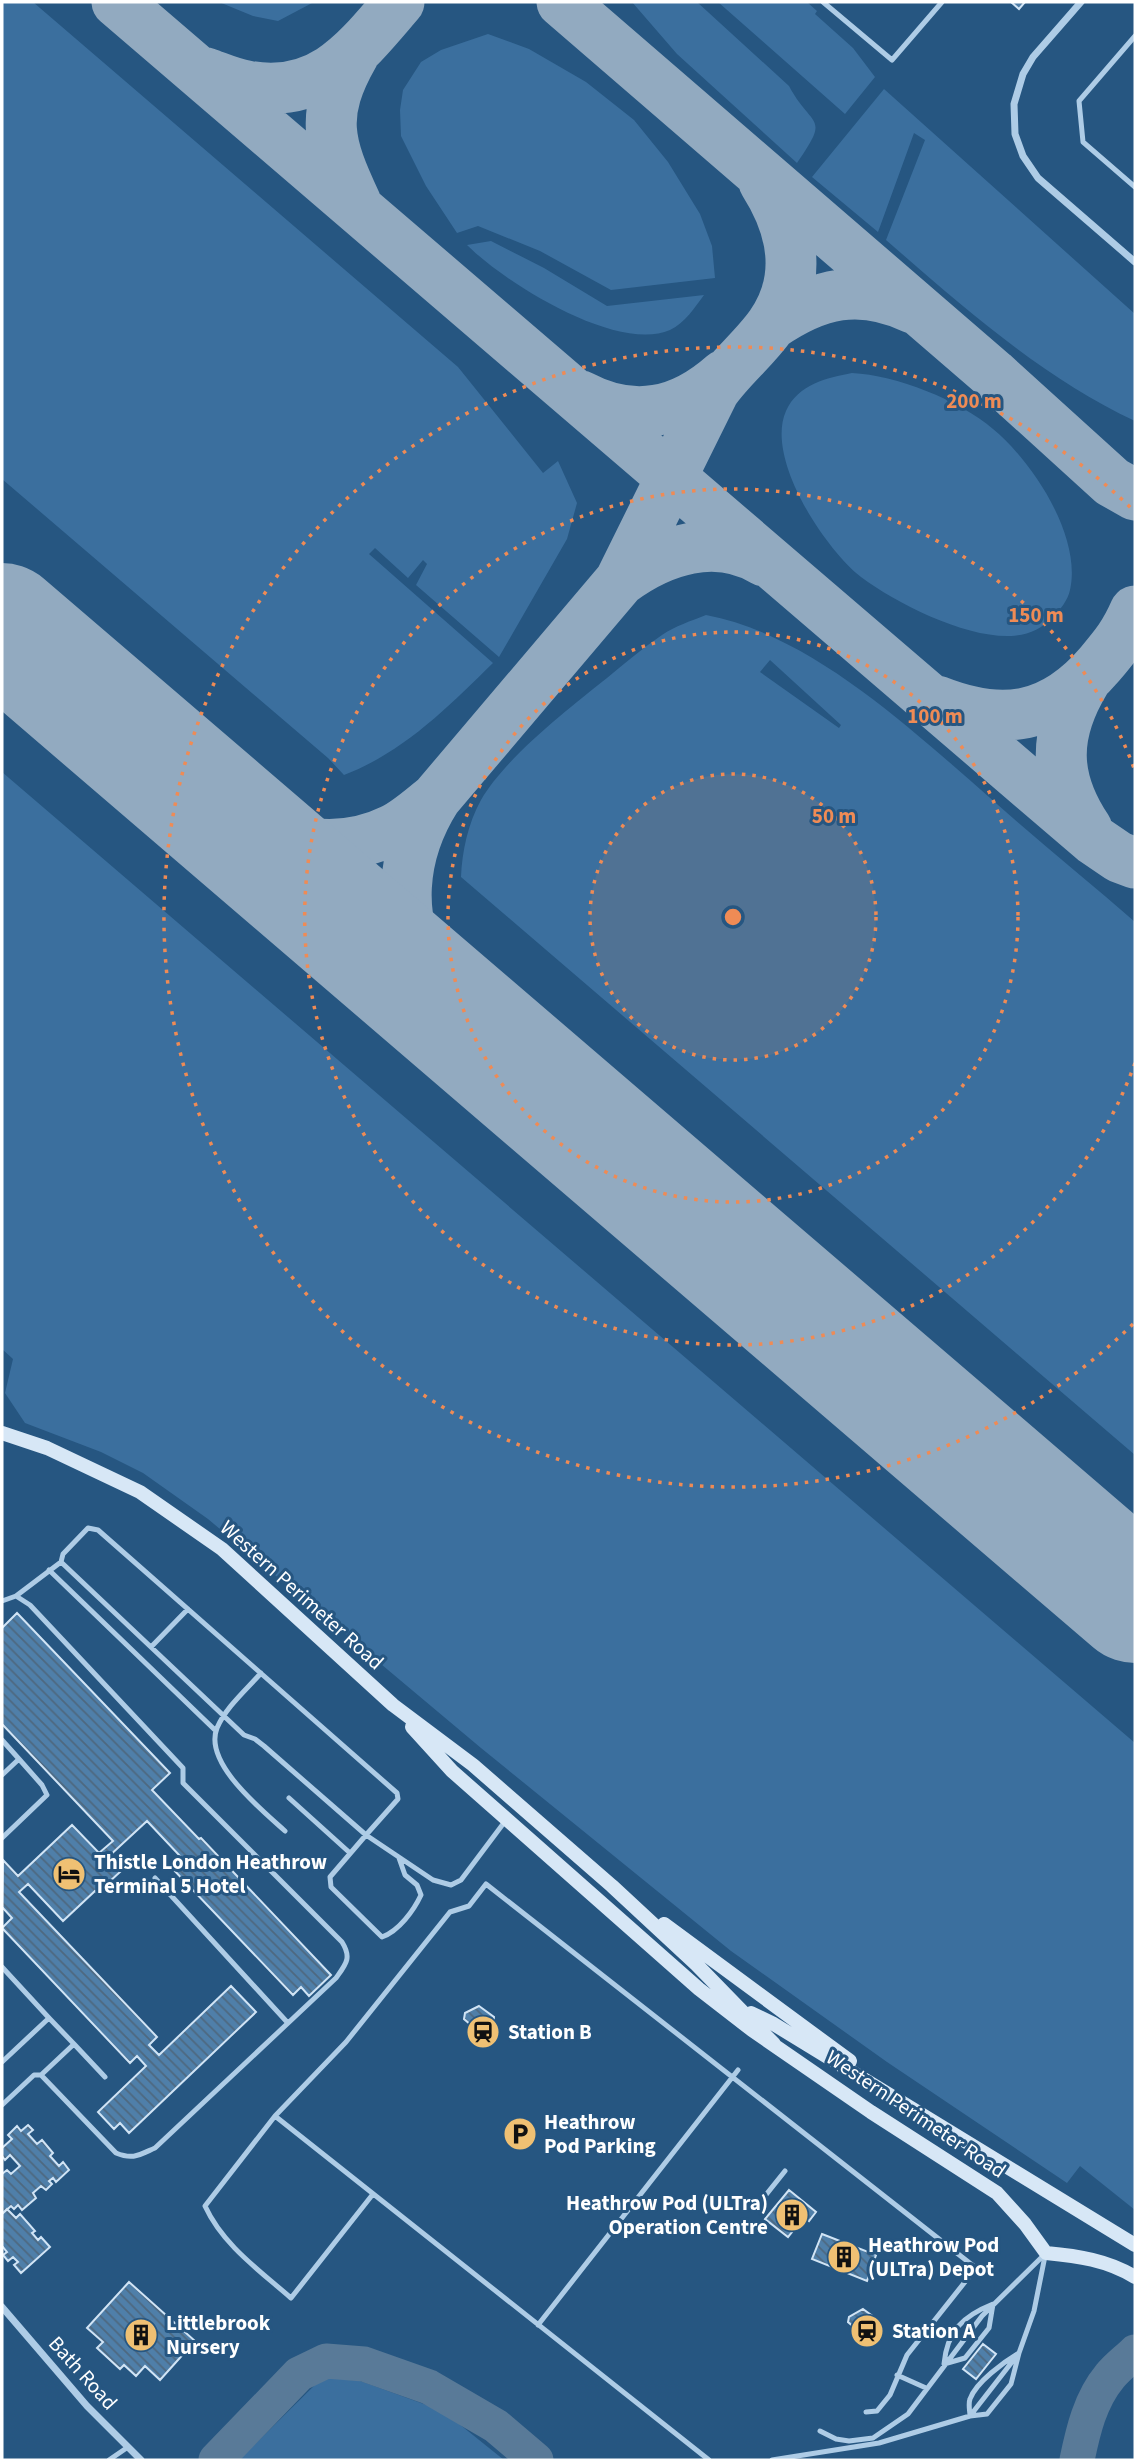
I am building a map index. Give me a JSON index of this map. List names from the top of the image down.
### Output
{
  "streets": {
    "street": ["Western Perimeter Road", "Bath Road"]
  },
  "places": {
    "hotel": ["Thistle London Heathrow Terminal 5 Hotel"],
    "station": ["Station B", "Station A"],
    "parking": ["Heathrow Pod Parking"],
    "building": ["Heathrow Pod (ULTra) Operation Centre", "Heathrow Pod (ULTra) Depot", "Littlebrook Nursery"]
  },
  "rings": [
    "200 m",
    "150 m",
    "100 m",
    "50 m"
  ]
}
